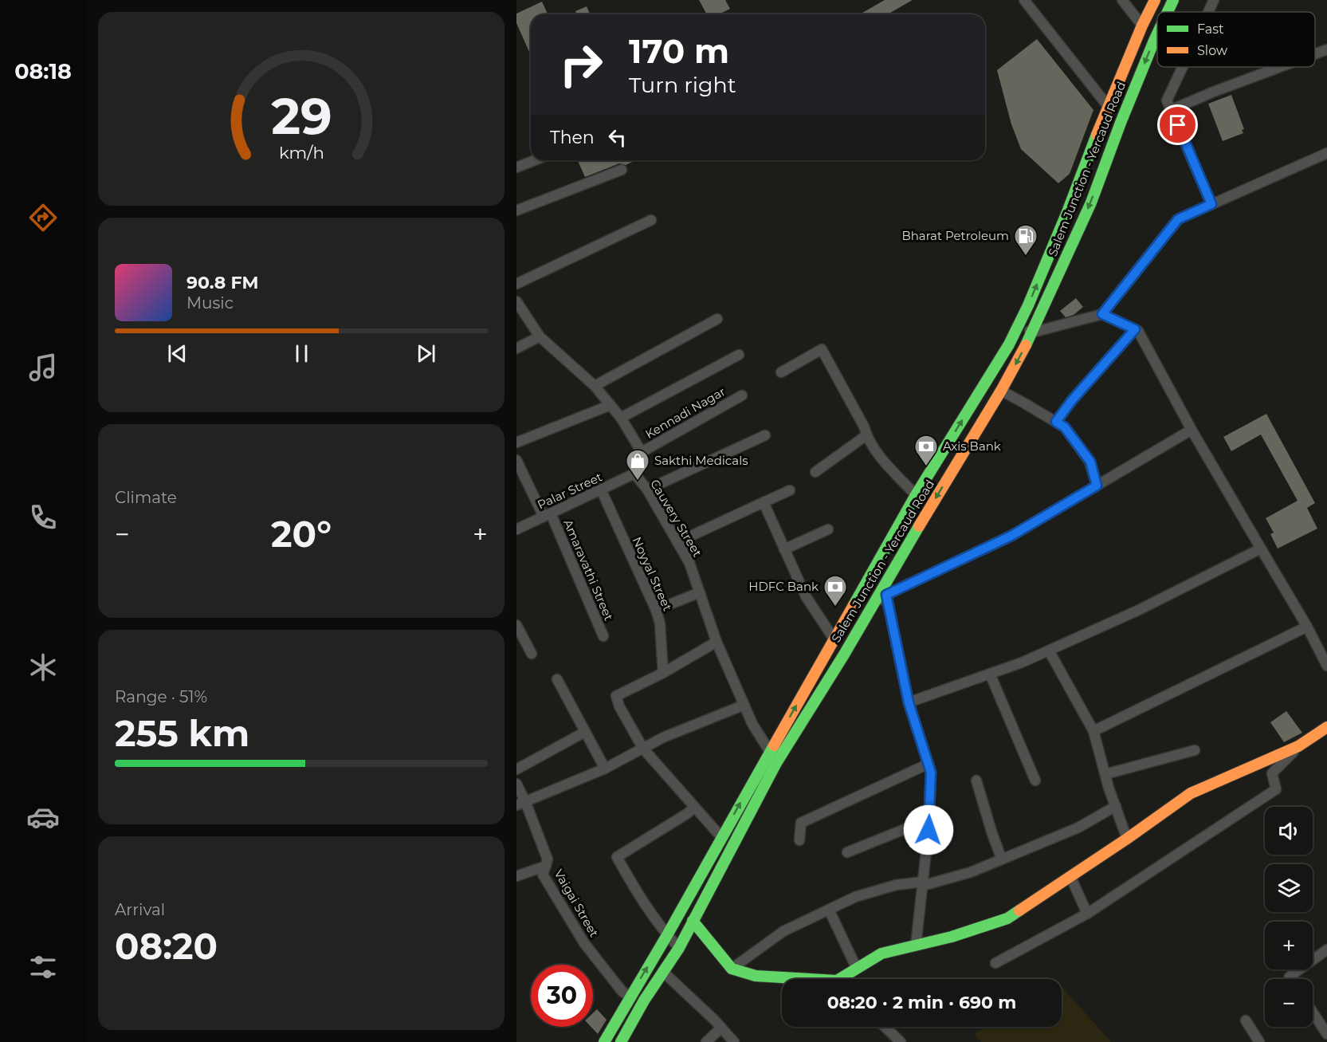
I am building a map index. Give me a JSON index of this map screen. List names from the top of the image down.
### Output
{
  "streets": {
    "main road": ["Salem Junction - Yercaud Road"],
    "street": [
      "Kennadi Nagar",
      "Palar Street",
      "Cauvery Street",
      "Amaravathi Street",
      "Noyyal Street",
      "Vaigai Street"
    ]
  },
  "crossings": [
    ["Kennadi Nagar", "Cauvery Street"],
    ["Palar Street", "Cauvery Street"],
    ["Palar Street", "Amaravathi Street"],
    ["Palar Street", "Noyyal Street"]
  ],
  "places": {
    "fuel station": ["Bharat Petroleum"],
    "bank": ["Axis Bank", "HDFC Bank"],
    "shop": ["Sakthi Medicals"]
  },
  "legend": ["Fast", "Slow"],
  "page": {
    "tabs": "08:18",
    "turn": ["170 m", "Turn right"],
    "then": "Then",
    "song": ["90.8 FM", "Music"],
    "tile": [
      "Climate",
      ["Range · 51%", "255 km"],
      ["Arrival", "08:20"]
    ],
    "heat": ["−", "20°", "+"],
    "map_buttons": ["+", "−"],
    "limit": "30",
    "trip": "08:20 · 2 min · 690 m",
    "gauge": ["29", "km/h"]
  }
}
